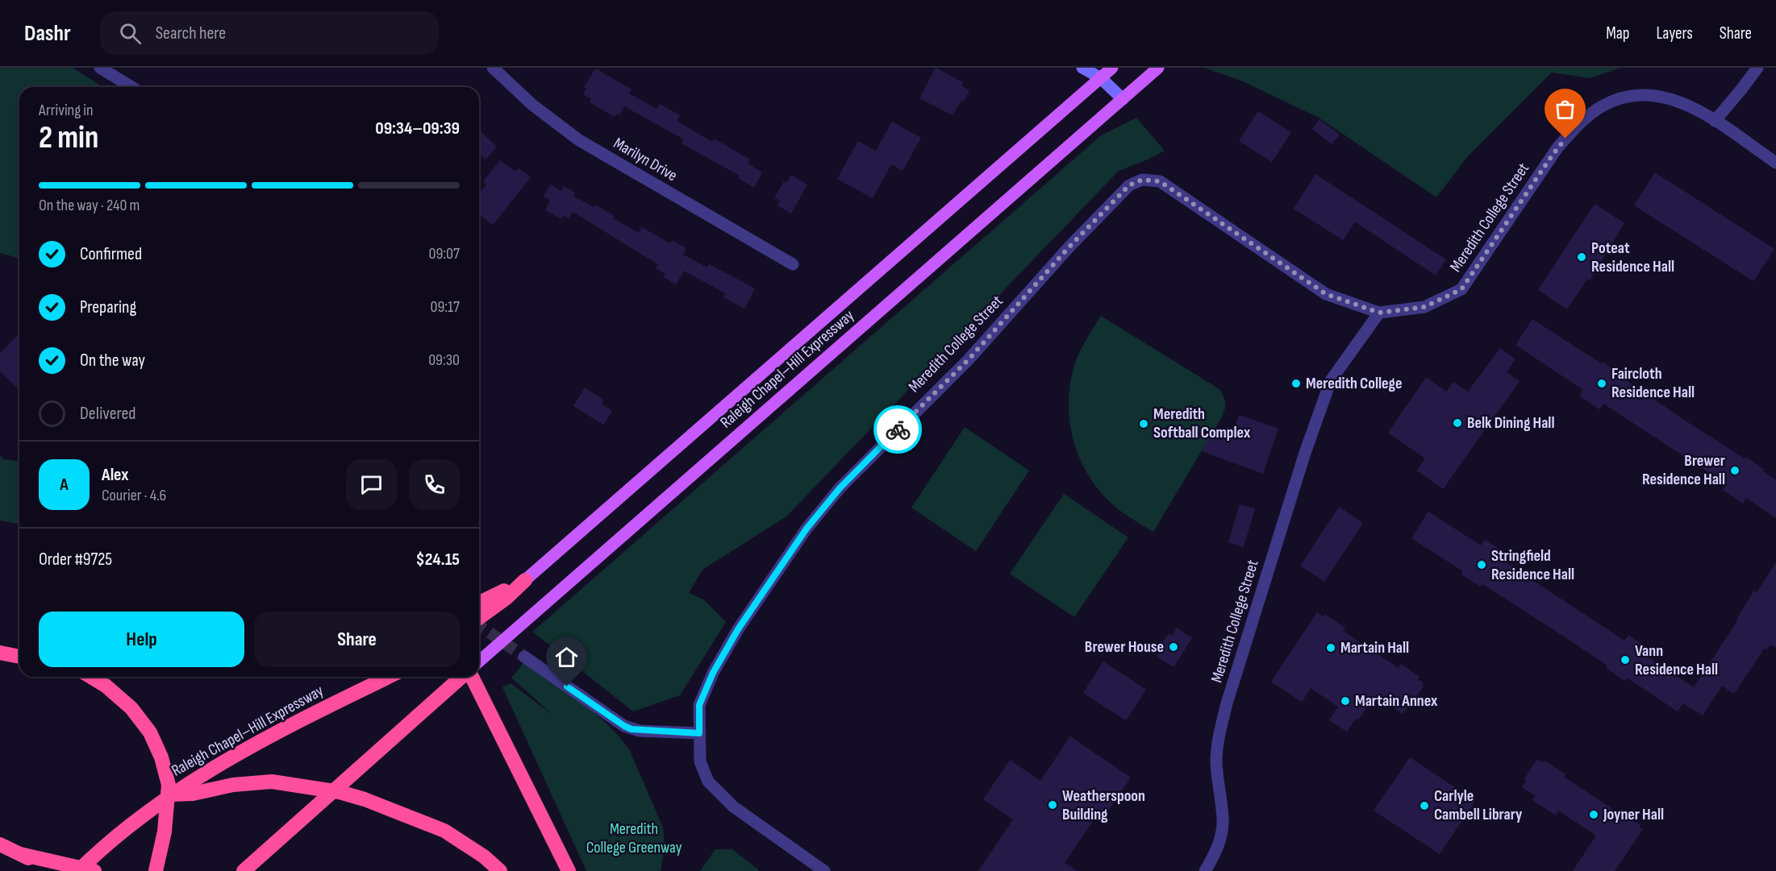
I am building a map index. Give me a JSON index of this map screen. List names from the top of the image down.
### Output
{
  "streets": {
    "highway": ["Raleigh Chapel–Hill Expressway"],
    "street": ["Marilyn Drive", "Meredith College Street"]
  },
  "parks": ["Meredith College Greenway"],
  "places": [
    "Poteat Residence Hall",
    "Meredith College",
    "Faircloth Residence Hall",
    "Belk Dining Hall",
    "Meredith Softball Complex",
    "Brewer Residence Hall",
    "Stringfield Residence Hall",
    "Brewer House",
    "Martain Hall",
    "Vann Residence Hall",
    "Martain Annex",
    "Weatherspoon Building",
    "Carlyle Cambell Library",
    "Joyner Hall"
  ],
  "page": {
    "header": "Dashr",
    "search": "Search here",
    "nav": ["Map", "Layers", "Share"],
    "heading": ["2 min", "Arriving in", "09:34–09:39"],
    "panel": [
      "Alex",
      "Courier · 4.6",
      "Order #9725",
      "$24.15"
    ],
    "bar": "On the way · 240 m",
    "list": [
      ["Confirmed", "09:07"],
      ["Preparing", "09:17"],
      ["On the way", "09:30"],
      "Delivered"
    ],
    "round": "A",
    "buttons": ["Help", "Share"]
  }
}
